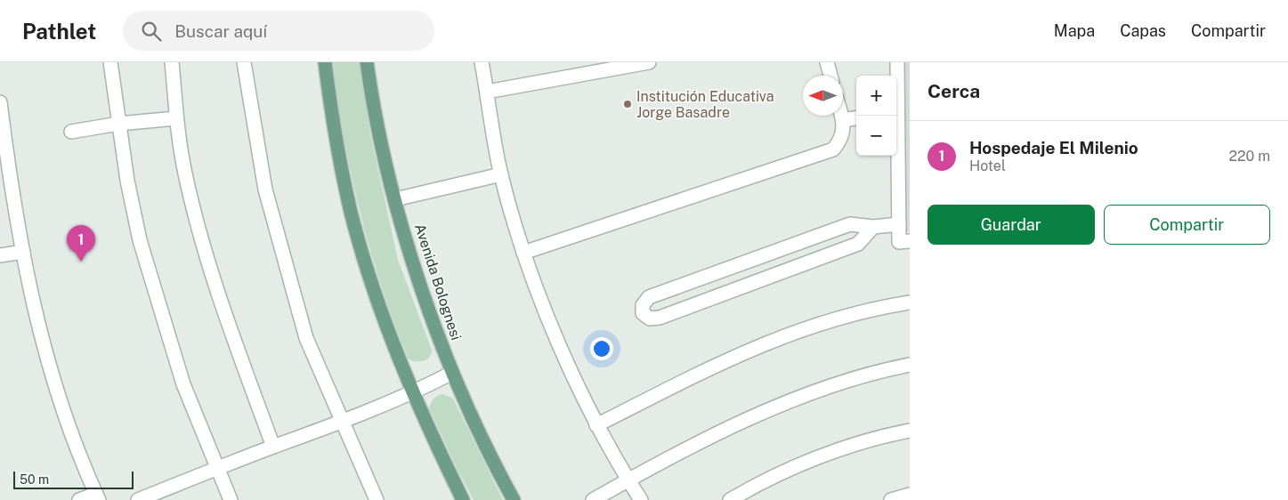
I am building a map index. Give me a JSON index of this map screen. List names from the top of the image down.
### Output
{
  "streets": {
    "main road": ["Avenida Bolognesi"]
  },
  "places": ["Institución Educativa Jorge Basadre"],
  "scale_bar": "50 m",
  "north": "left",
  "page": {
    "header": "Pathlet",
    "search": "Buscar aquí",
    "nav": ["Mapa", "Capas", "Compartir"],
    "heading": "Cerca",
    "map_buttons": ["+", "−"],
    "list": [
      {
        "mark": "1",
        "name": "Hospedaje El Milenio",
        "note": "Hotel",
        "value": "220 m"
      }
    ],
    "buttons": ["Guardar", "Compartir"],
    "pins": "1",
    "scale": "50 m"
  }
}
